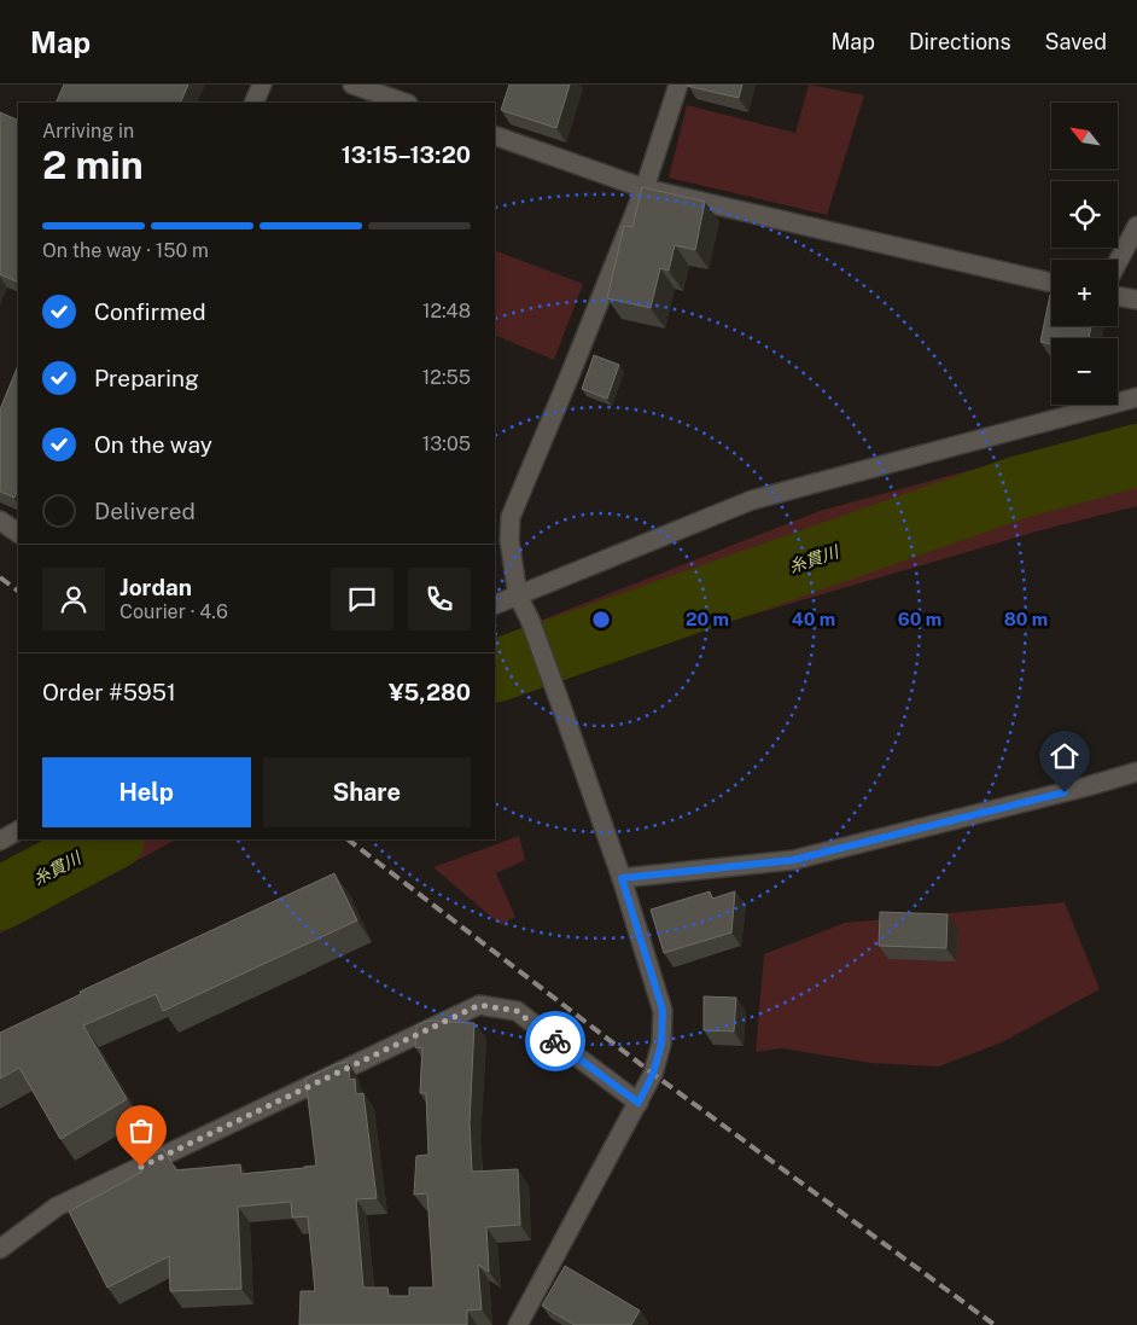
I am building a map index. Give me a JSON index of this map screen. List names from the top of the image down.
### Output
{
  "water": ["糸貫川"],
  "north": "top left",
  "page": {
    "header": "Map",
    "nav": ["Map", "Directions", "Saved"],
    "map_buttons": ["+", "−"],
    "heading": ["2 min", "Arriving in", "13:15–13:20"],
    "panel": [
      "Jordan",
      "Courier · 4.6",
      "Order #5951",
      "¥5,280"
    ],
    "bar": "On the way · 150 m",
    "list": [
      ["Confirmed", "12:48"],
      ["Preparing", "12:55"],
      ["On the way", "13:05"],
      "Delivered"
    ],
    "buttons": ["Help", "Share"]
  },
  "rings": [
    "20 m",
    "40 m",
    "60 m",
    "80 m"
  ]
}
